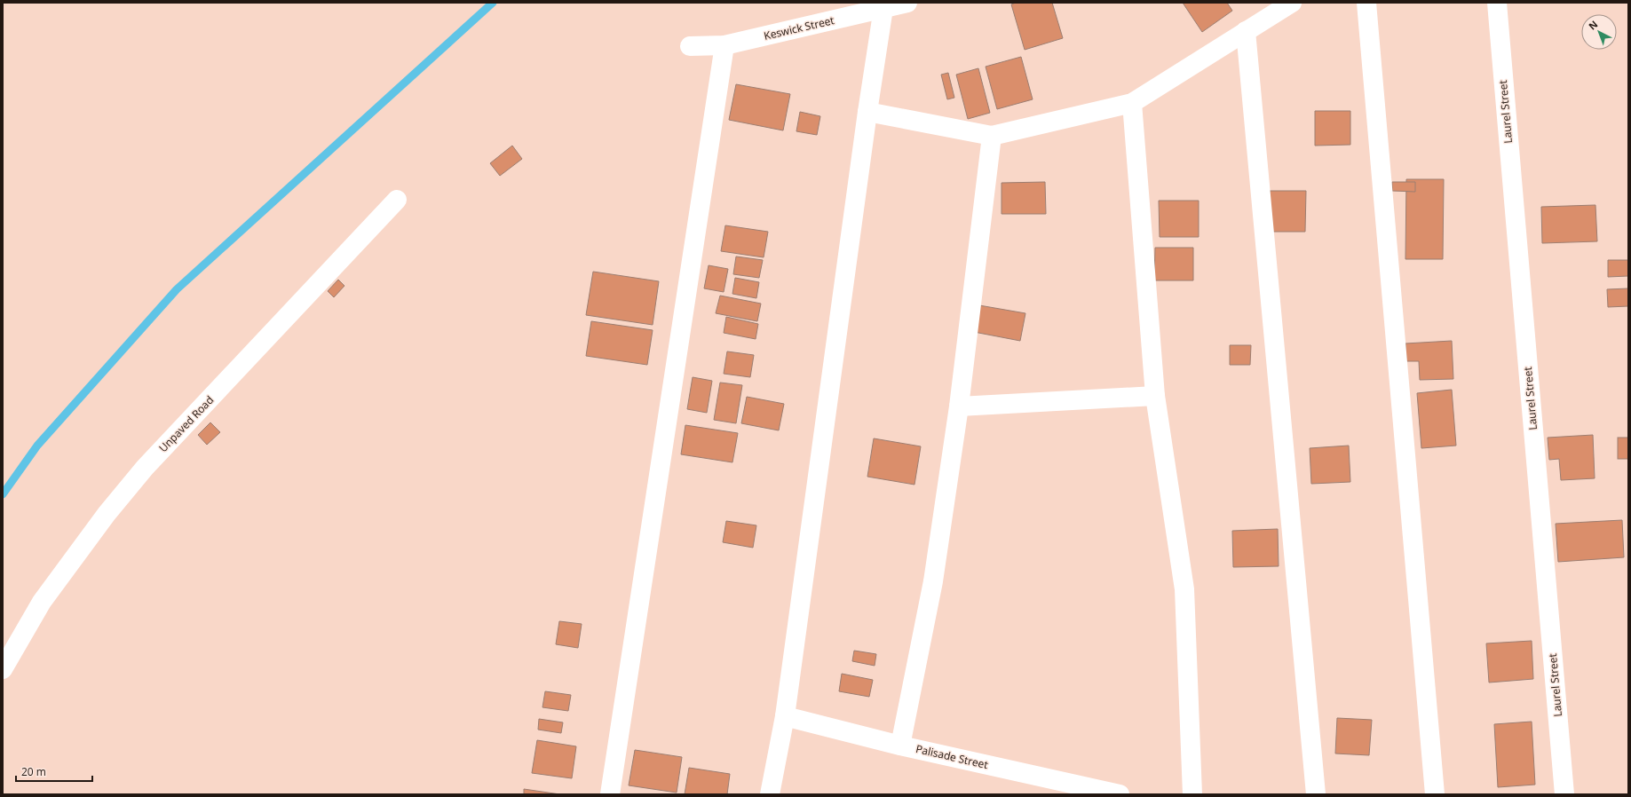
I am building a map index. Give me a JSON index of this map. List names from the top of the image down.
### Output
{
  "streets": {
    "street": [
      "Keswick Street",
      "Laurel Street",
      "Unpaved Road",
      "Palisade Street"
    ]
  },
  "scale_bar": "20 m",
  "north": "top left"
}
